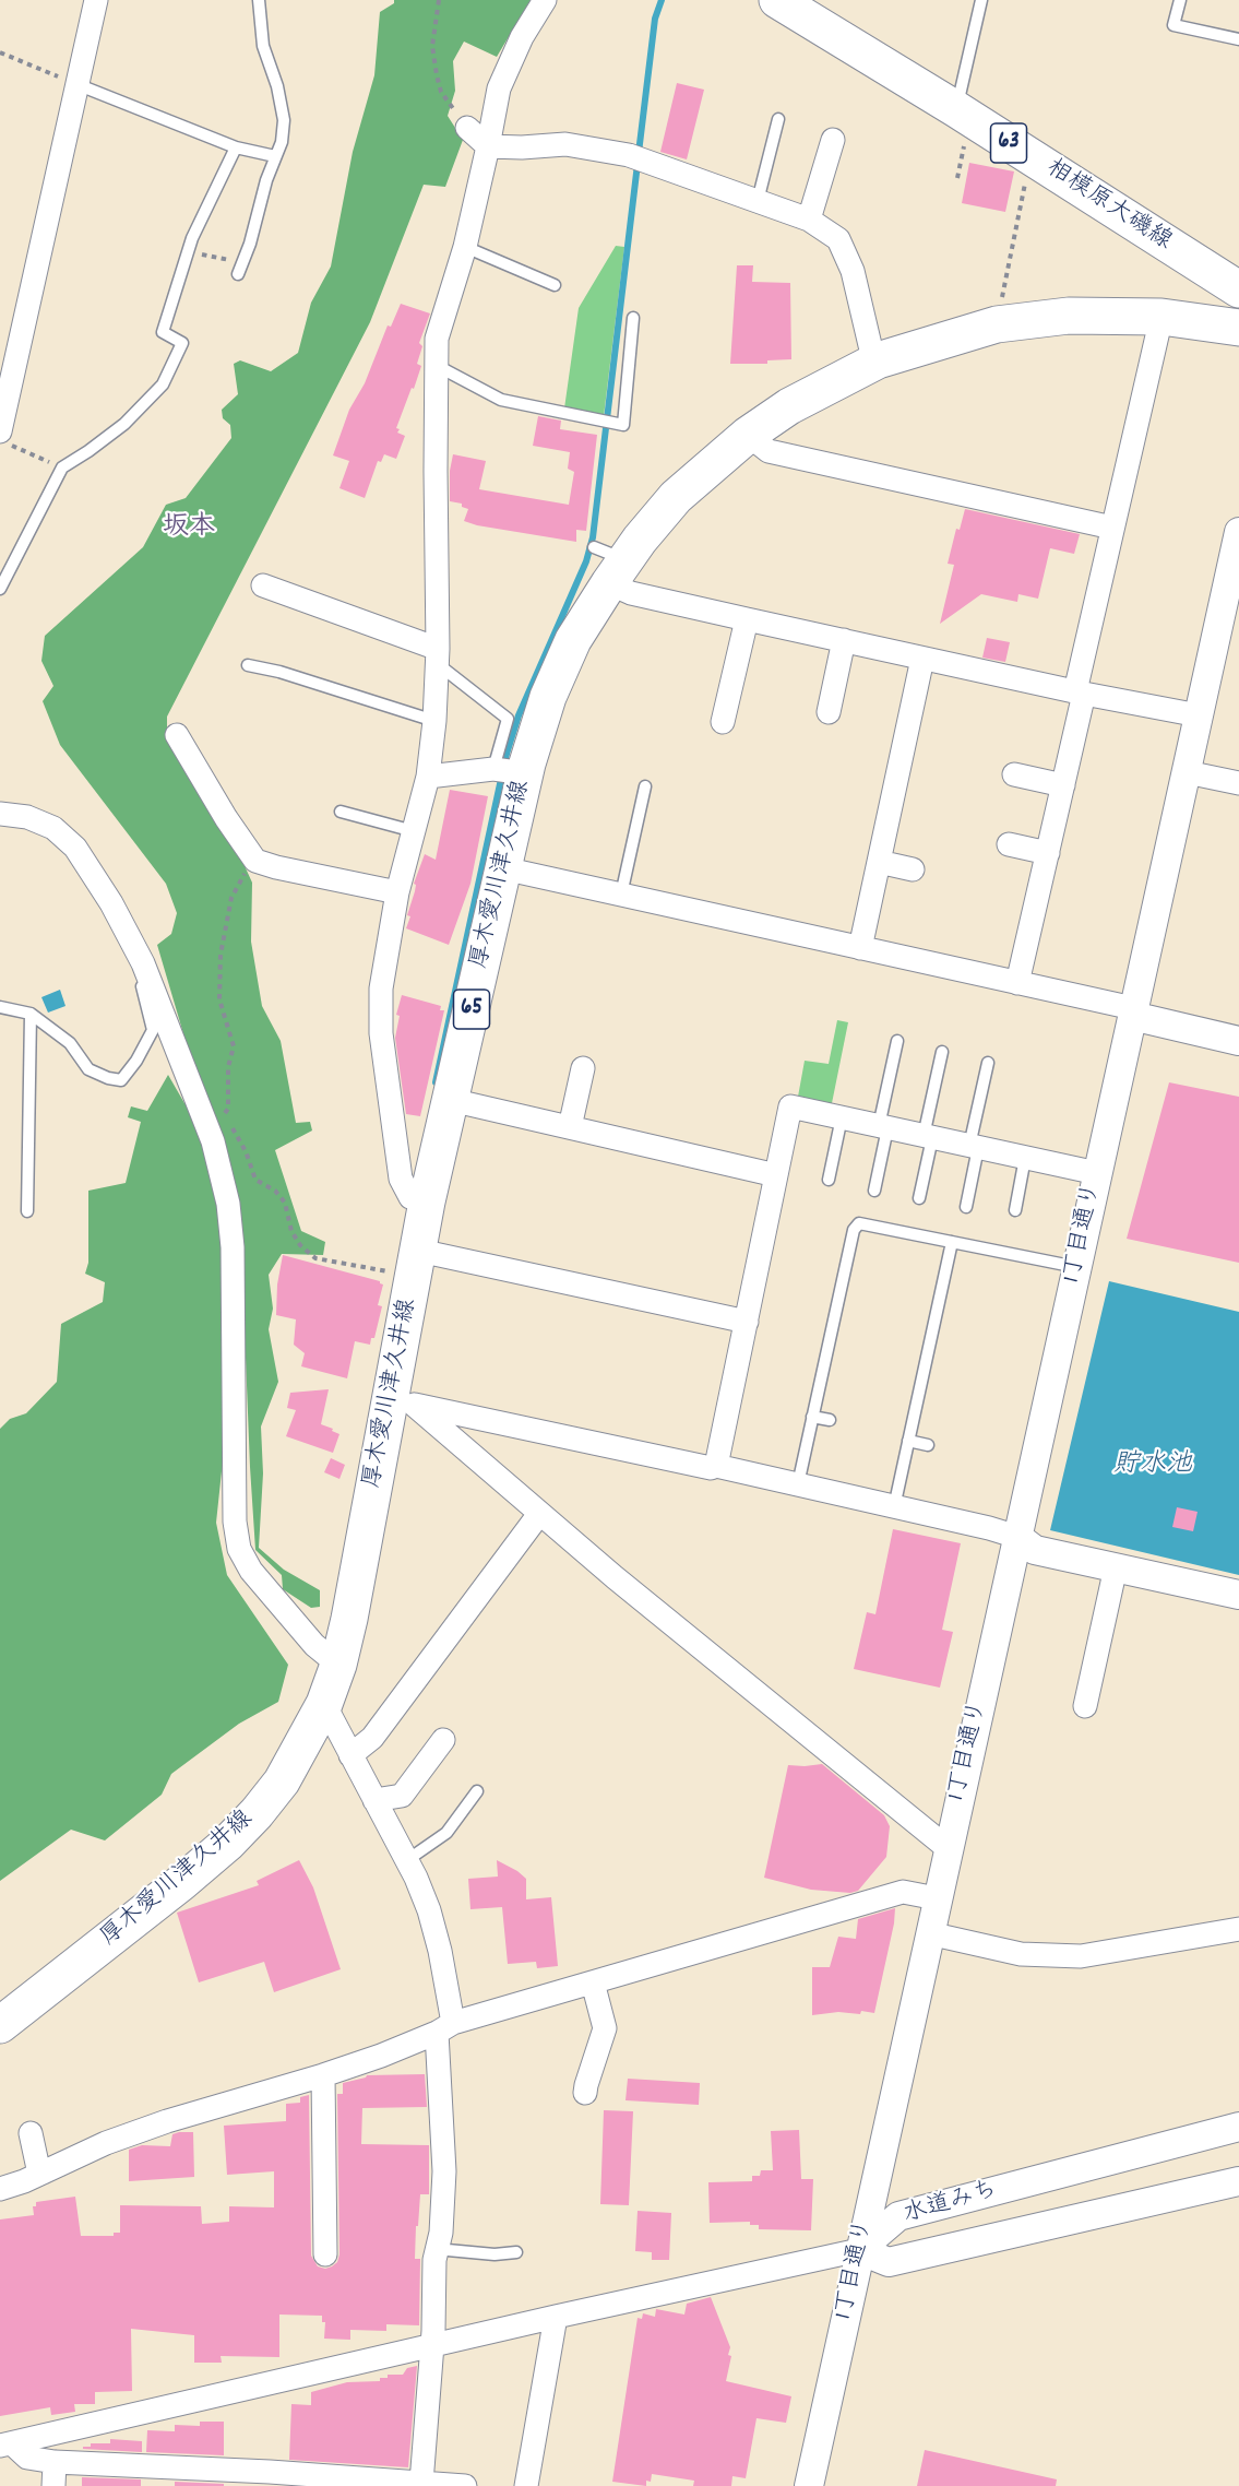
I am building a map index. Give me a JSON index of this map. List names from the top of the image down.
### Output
{
  "streets": {
    "main road": [
      "63",
      "相模原大磯線",
      "厚木愛川津久井線",
      "65"
    ],
    "street": ["1丁目通り", "水道みち"]
  },
  "crossings": [
    ["1丁目通り", "水道みち"]
  ],
  "districts": ["坂本"],
  "water": ["貯水池"]
}
